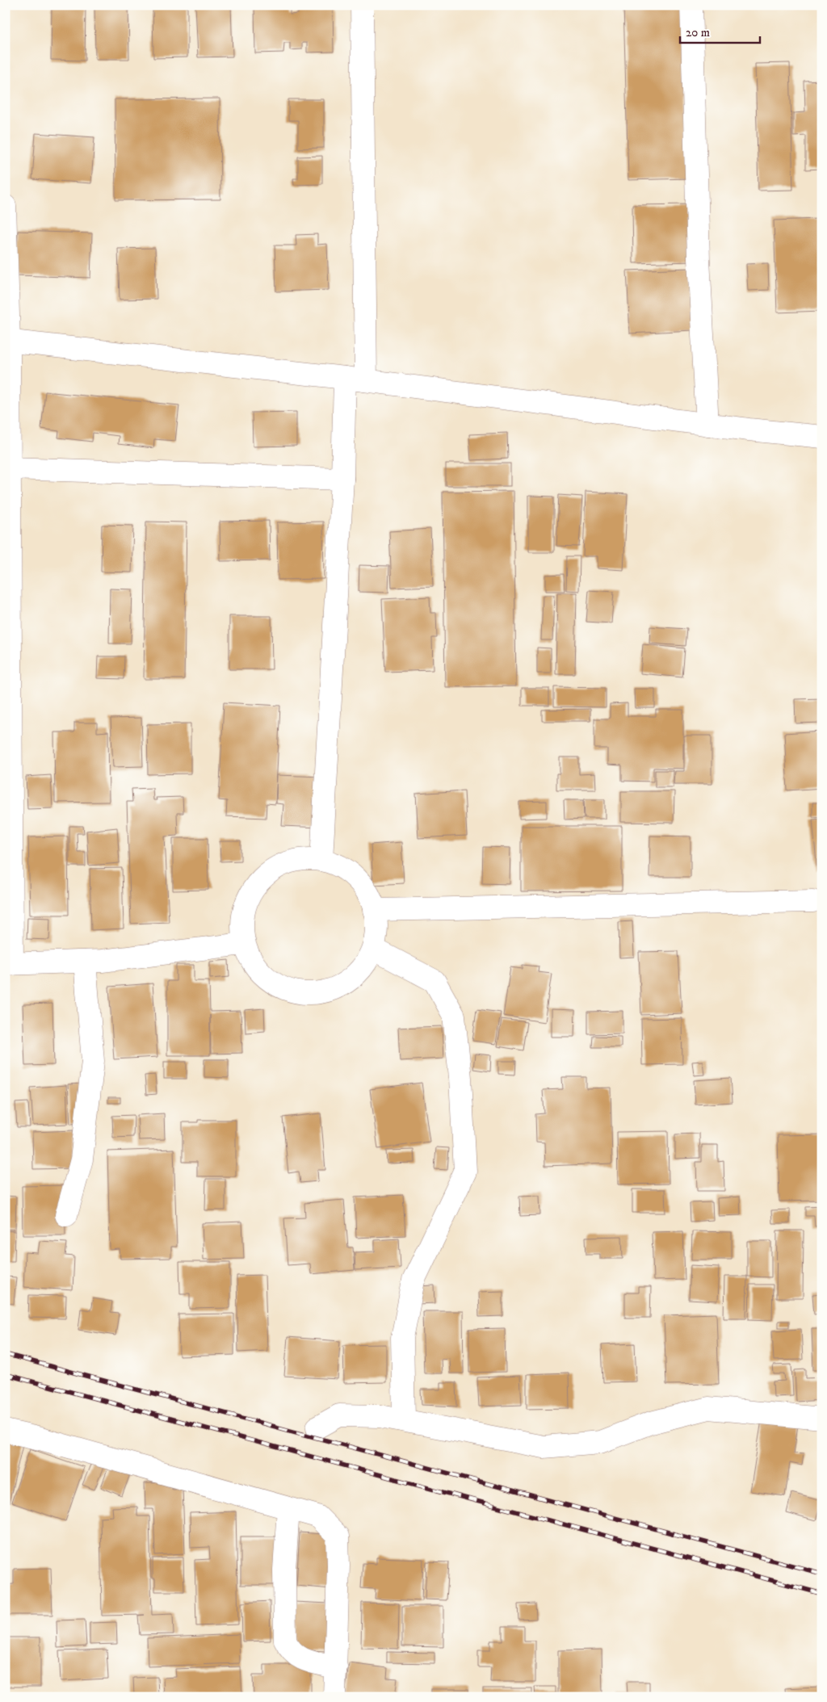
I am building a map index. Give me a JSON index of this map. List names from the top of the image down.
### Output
{
  "scale_bar": "20 m"
}
